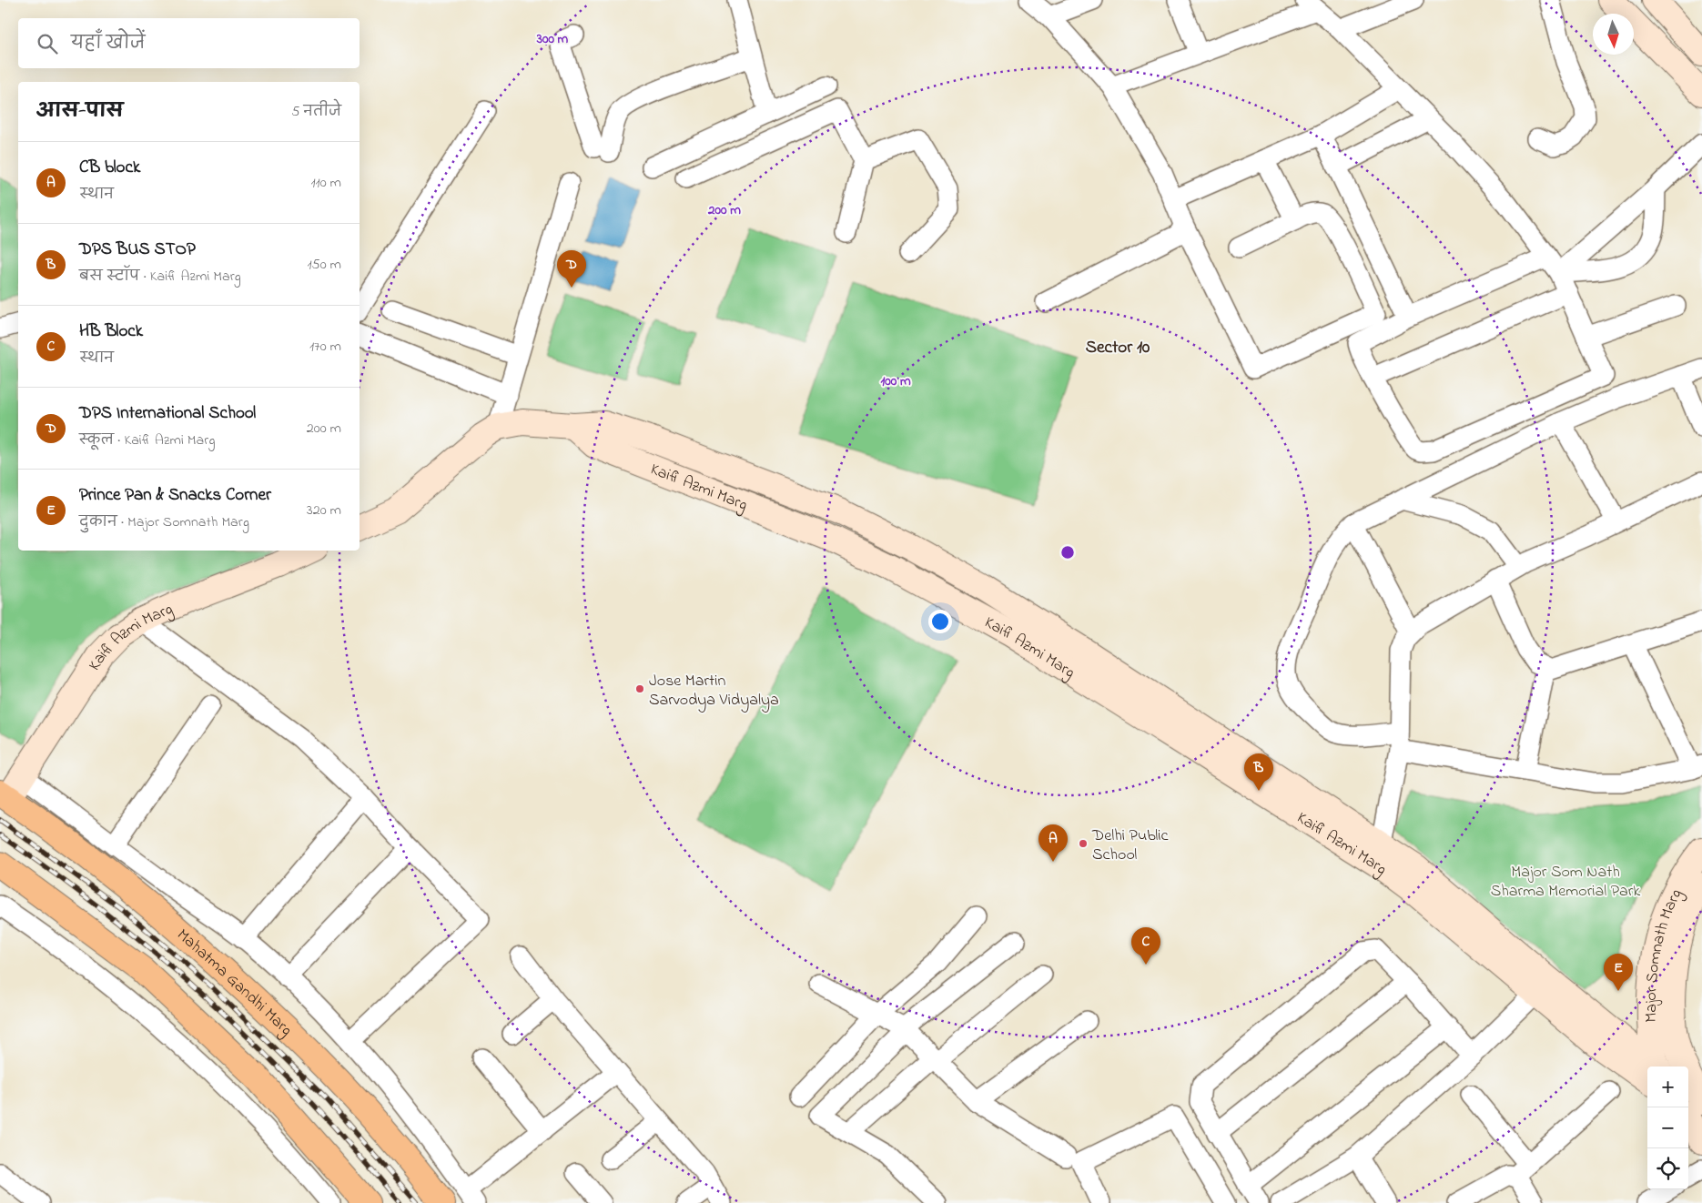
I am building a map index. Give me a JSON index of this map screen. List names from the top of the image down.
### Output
{
  "streets": {
    "main road": ["Mahatma Gandhi Marg"],
    "street": ["Kaifi Azmi Marg", "Major Somnath Marg"]
  },
  "crossings": [
    ["Kaifi Azmi Marg", "Mahatma Gandhi Marg"]
  ],
  "districts": ["Sector 10"],
  "parks": ["Major Som Nath Sharma Memorial Park"],
  "places": ["Jose Martin Sarvodya Vidyalya", "Delhi Public School"],
  "north": "bottom",
  "page": {
    "search": "यहाँ खोजें",
    "heading": ["आस-पास", "5 नतीजे"],
    "list": [
      {
        "mark": "A",
        "name": "CB block",
        "note": "स्थान",
        "value": "110 m"
      },
      {
        "mark": "B",
        "name": "DPS BUS STOP",
        "note": "बस स्टॉप · Kaifi Azmi Marg",
        "value": "150 m"
      },
      {
        "mark": "C",
        "name": "HB Block",
        "note": "स्थान",
        "value": "170 m"
      },
      {
        "mark": "D",
        "name": "DPS International School",
        "note": "स्कूल · Kaifi Azmi Marg",
        "value": "200 m"
      },
      {
        "mark": "E",
        "name": "Prince Pan & Snacks Corner",
        "note": "दुकान · Major Somnath Marg",
        "value": "320 m"
      }
    ],
    "pins": [
      "D",
      "B",
      "A",
      "C",
      "E"
    ],
    "map_buttons": ["+", "−"]
  },
  "rings": ["300 m", "200 m", "100 m"]
}
